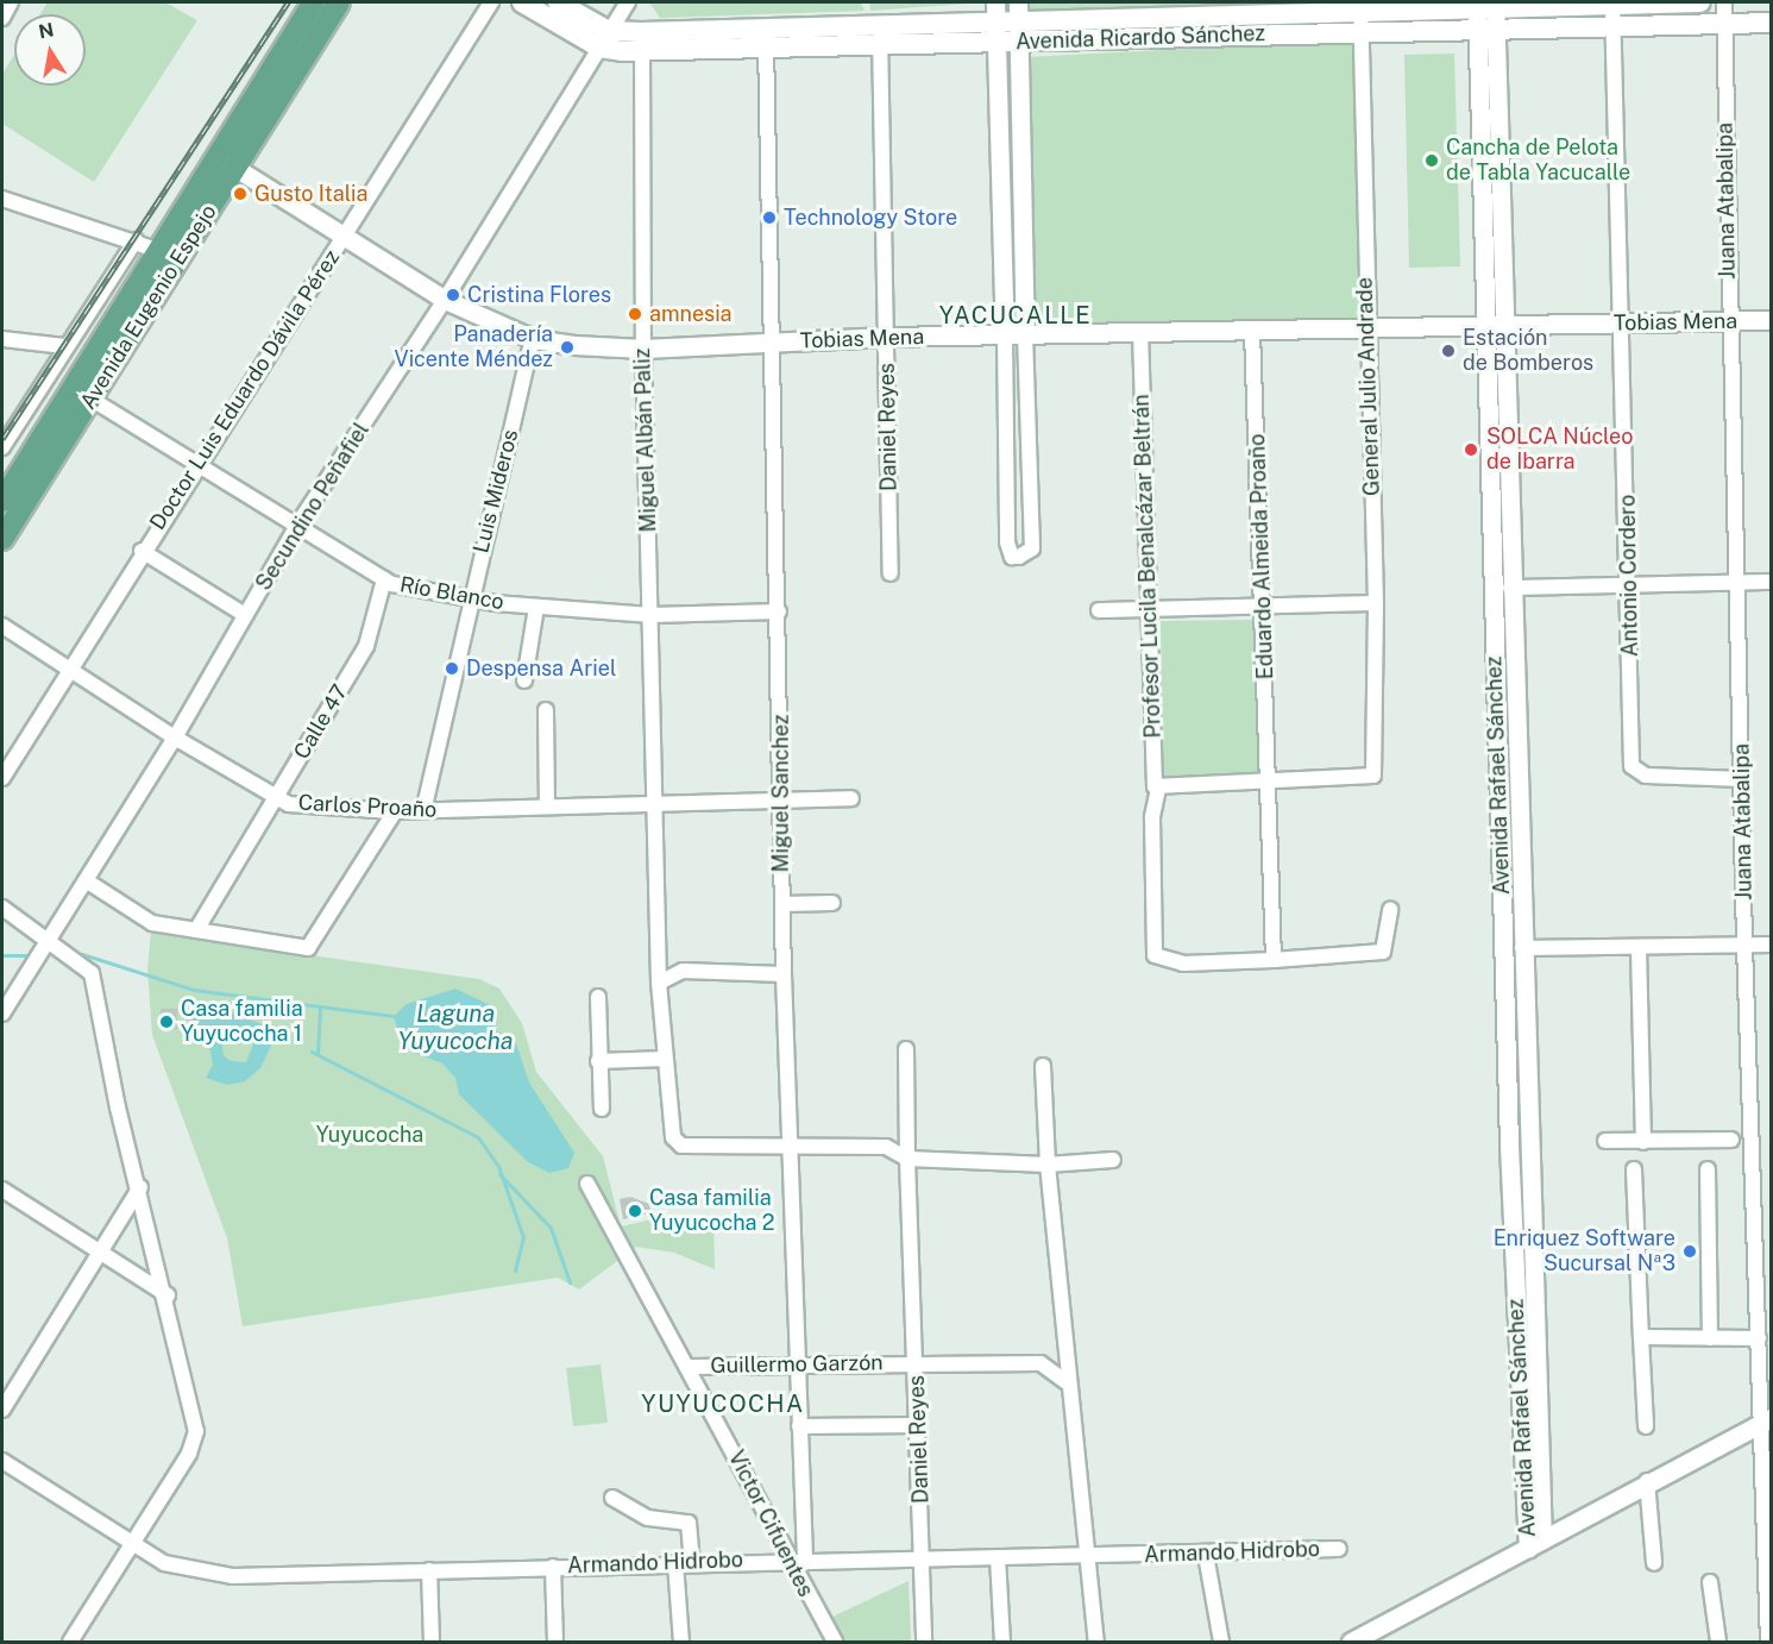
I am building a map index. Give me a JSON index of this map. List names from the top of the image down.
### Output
{
  "streets": {
    "main road": ["Avenida Ricardo Sánchez", "Avenida Eugenio Espejo"],
    "street": [
      "Juana Atabalipa",
      "Tobias Mena",
      "General Julio Andrade",
      "Doctor Luis Eduardo Dávila Pérez",
      "Daniel Reyes",
      "Miguel Albán Paliz",
      "Luis Mideros",
      "Secundino Peñafiel",
      "Eduardo Almeida Proaño",
      "Profesor Lucila Benalcázar Beltrán",
      "Antonio Cordero",
      "Río Blanco",
      "Calle 47",
      "Avenida Rafael Sánchez",
      "Miguel Sanchez",
      "Carlos Proaño",
      "Guillermo Garzón",
      "Victor Cifuentes",
      "Armando Hidrobo"
    ]
  },
  "crossings": [
    ["Avenida Ricardo Sánchez", "Juana Atabalipa"],
    ["Avenida Ricardo Sánchez", "General Julio Andrade"],
    ["Avenida Ricardo Sánchez", "Daniel Reyes"],
    ["Avenida Ricardo Sánchez", "Miguel Albán Paliz"],
    ["Avenida Ricardo Sánchez", "Secundino Peñafiel"],
    ["Avenida Ricardo Sánchez", "Antonio Cordero"],
    ["Avenida Ricardo Sánchez", "Avenida Rafael Sánchez"],
    ["Avenida Ricardo Sánchez", "Miguel Sanchez"],
    ["Juana Atabalipa", "Tobias Mena"],
    ["Juana Atabalipa", "Antonio Cordero"],
    ["Avenida Eugenio Espejo", "Tobias Mena"],
    ["Avenida Eugenio Espejo", "Río Blanco"],
    ["Tobias Mena", "General Julio Andrade"],
    ["Tobias Mena", "Doctor Luis Eduardo Dávila Pérez"],
    ["Tobias Mena", "Daniel Reyes"],
    ["Tobias Mena", "Miguel Albán Paliz"],
    ["Tobias Mena", "Luis Mideros"],
    ["Tobias Mena", "Secundino Peñafiel"],
    ["Tobias Mena", "Eduardo Almeida Proaño"],
    ["Tobias Mena", "Profesor Lucila Benalcázar Beltrán"],
    ["Tobias Mena", "Antonio Cordero"],
    ["Tobias Mena", "Avenida Rafael Sánchez"],
    ["Tobias Mena", "Miguel Sanchez"],
    ["General Julio Andrade", "Eduardo Almeida Proaño"],
    ["Doctor Luis Eduardo Dávila Pérez", "Río Blanco"],
    ["Doctor Luis Eduardo Dávila Pérez", "Carlos Proaño"],
    ["Daniel Reyes", "Guillermo Garzón"],
    ["Daniel Reyes", "Armando Hidrobo"],
    ["Miguel Albán Paliz", "Río Blanco"],
    ["Miguel Albán Paliz", "Miguel Sanchez"],
    ["Miguel Albán Paliz", "Carlos Proaño"],
    ["Luis Mideros", "Río Blanco"],
    ["Luis Mideros", "Carlos Proaño"],
    ["Secundino Peñafiel", "Río Blanco"],
    ["Secundino Peñafiel", "Carlos Proaño"],
    ["Eduardo Almeida Proaño", "Profesor Lucila Benalcázar Beltrán"],
    ["Río Blanco", "Calle 47"],
    ["Río Blanco", "Miguel Sanchez"],
    ["Calle 47", "Carlos Proaño"],
    ["Miguel Sanchez", "Carlos Proaño"],
    ["Miguel Sanchez", "Guillermo Garzón"],
    ["Miguel Sanchez", "Armando Hidrobo"],
    ["Guillermo Garzón", "Victor Cifuentes"],
    ["Victor Cifuentes", "Armando Hidrobo"]
  ],
  "districts": ["YACUCALLE", "YUYUCOCHA"],
  "water": ["Laguna Yuyucocha"],
  "parks": ["Yuyucocha"],
  "places": [
    "Cancha de Pelota de Tabla Yacucalle",
    "Gusto Italia",
    "Technology Store",
    "Cristina Flores",
    "amnesia",
    "Panadería Vicente Méndez",
    "Estación de Bomberos",
    "SOLCA Núcleo de Ibarra",
    "Despensa Ariel",
    "Casa familia Yuyucocha 1",
    "Casa familia Yuyucocha 2",
    "Enriquez Software Sucursal Nª3"
  ],
  "north": "top"
}
